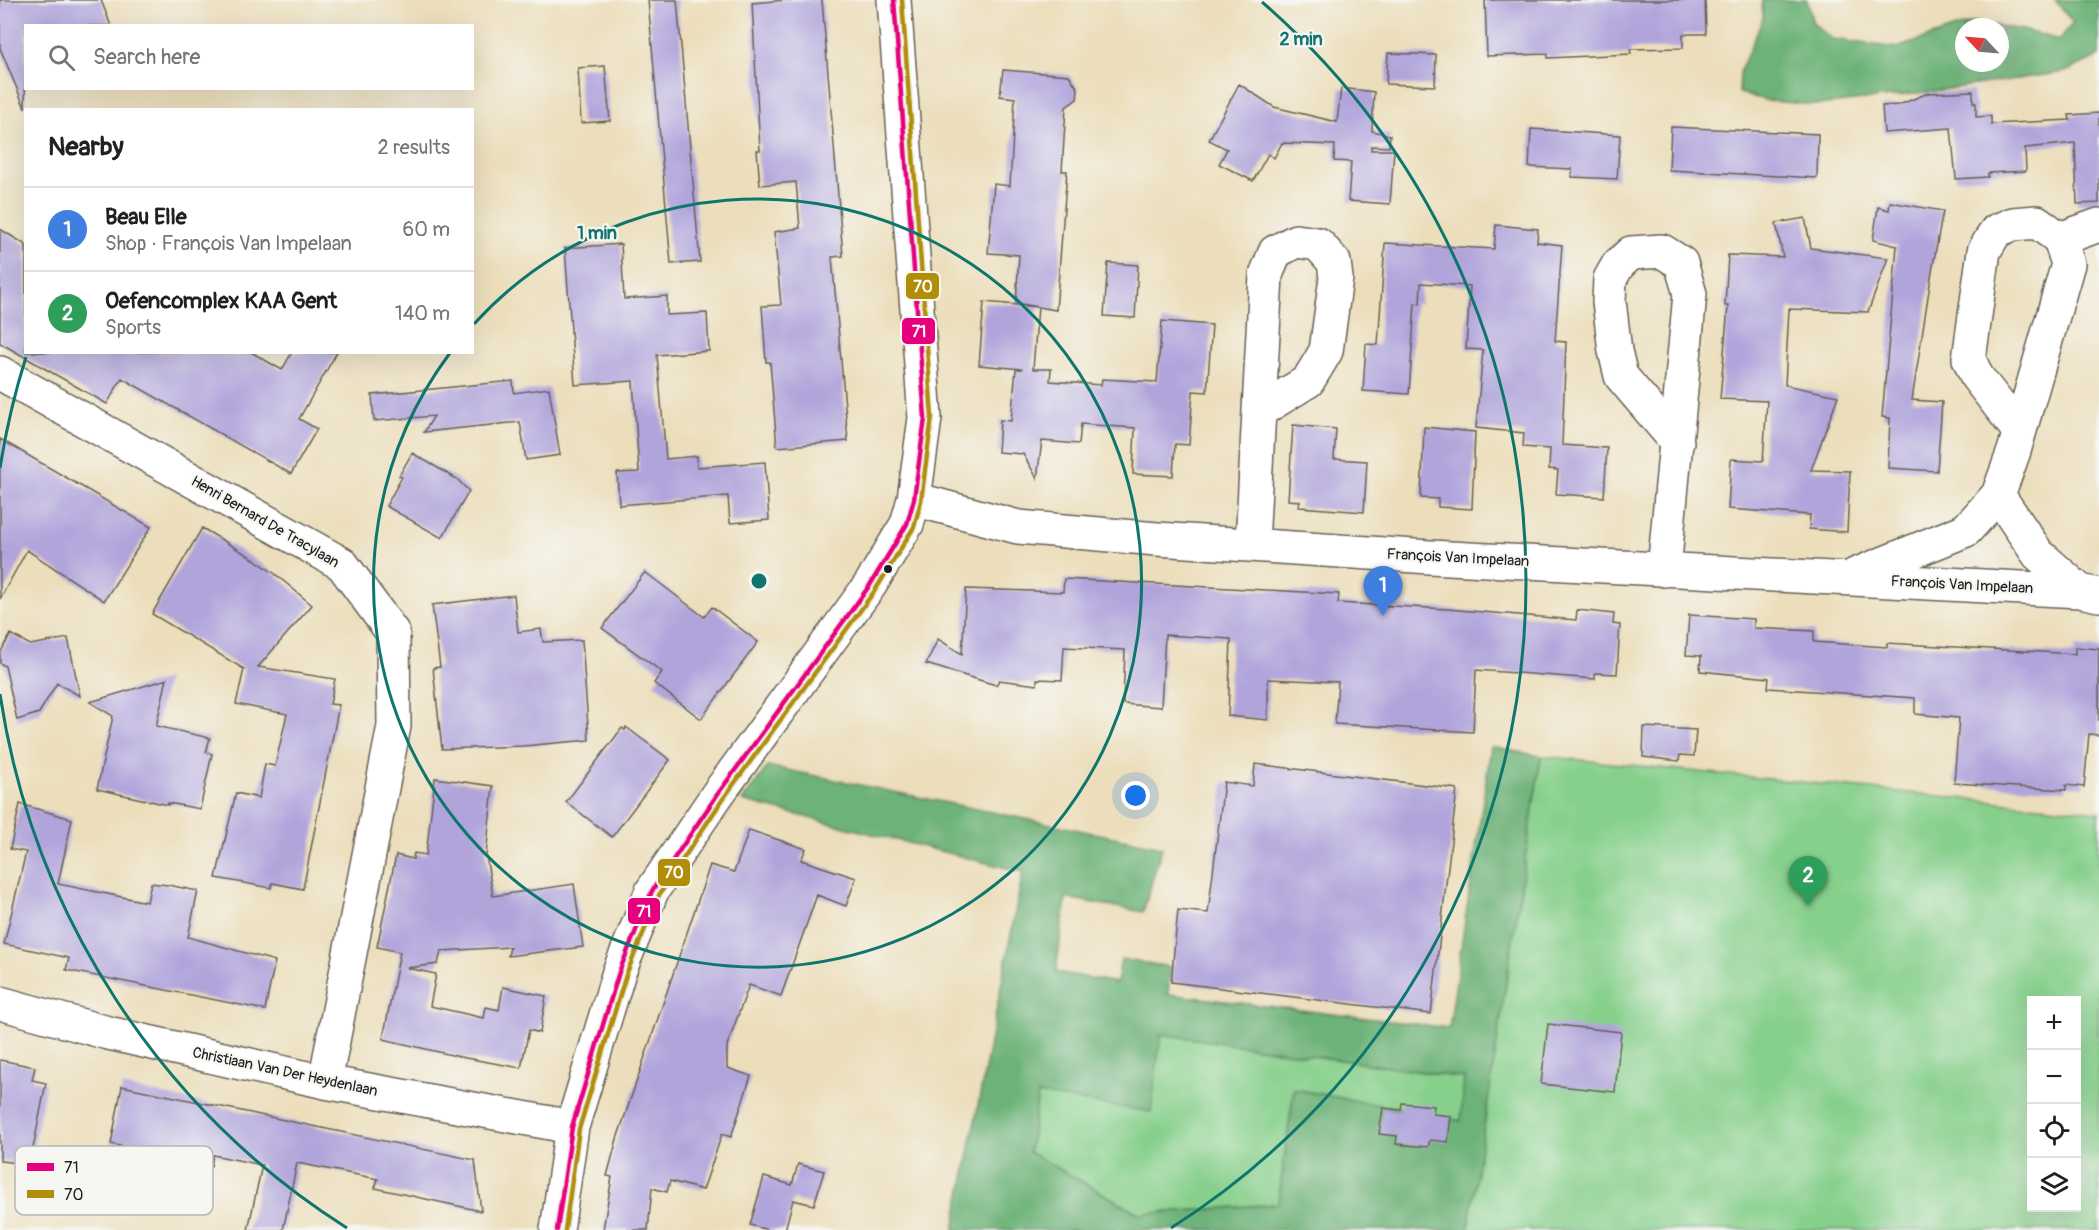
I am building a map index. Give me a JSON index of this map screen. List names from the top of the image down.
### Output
{
  "streets": {
    "street": ["Henri Bernard De Tracylaan", "François Van Impelaan", "Christiaan Van Der Heydenlaan"]
  },
  "crossings": [
    ["Henri Bernard De Tracylaan", "Christiaan Van Der Heydenlaan"]
  ],
  "lines": ["transit line 71", "transit line 70"],
  "legend": ["71", "70"],
  "north": "top left",
  "page": {
    "search": "Search here",
    "heading": ["Nearby", "2 results"],
    "list": [
      {
        "mark": "1",
        "name": "Beau Elle",
        "note": "Shop · François Van Impelaan",
        "value": "60 m"
      },
      {
        "mark": "2",
        "name": "Oefencomplex KAA Gent",
        "note": "Sports",
        "value": "140 m"
      }
    ],
    "pins": ["1", "2"],
    "map_buttons": ["+", "−"]
  },
  "rings": ["2 min", "1 min"]
}
